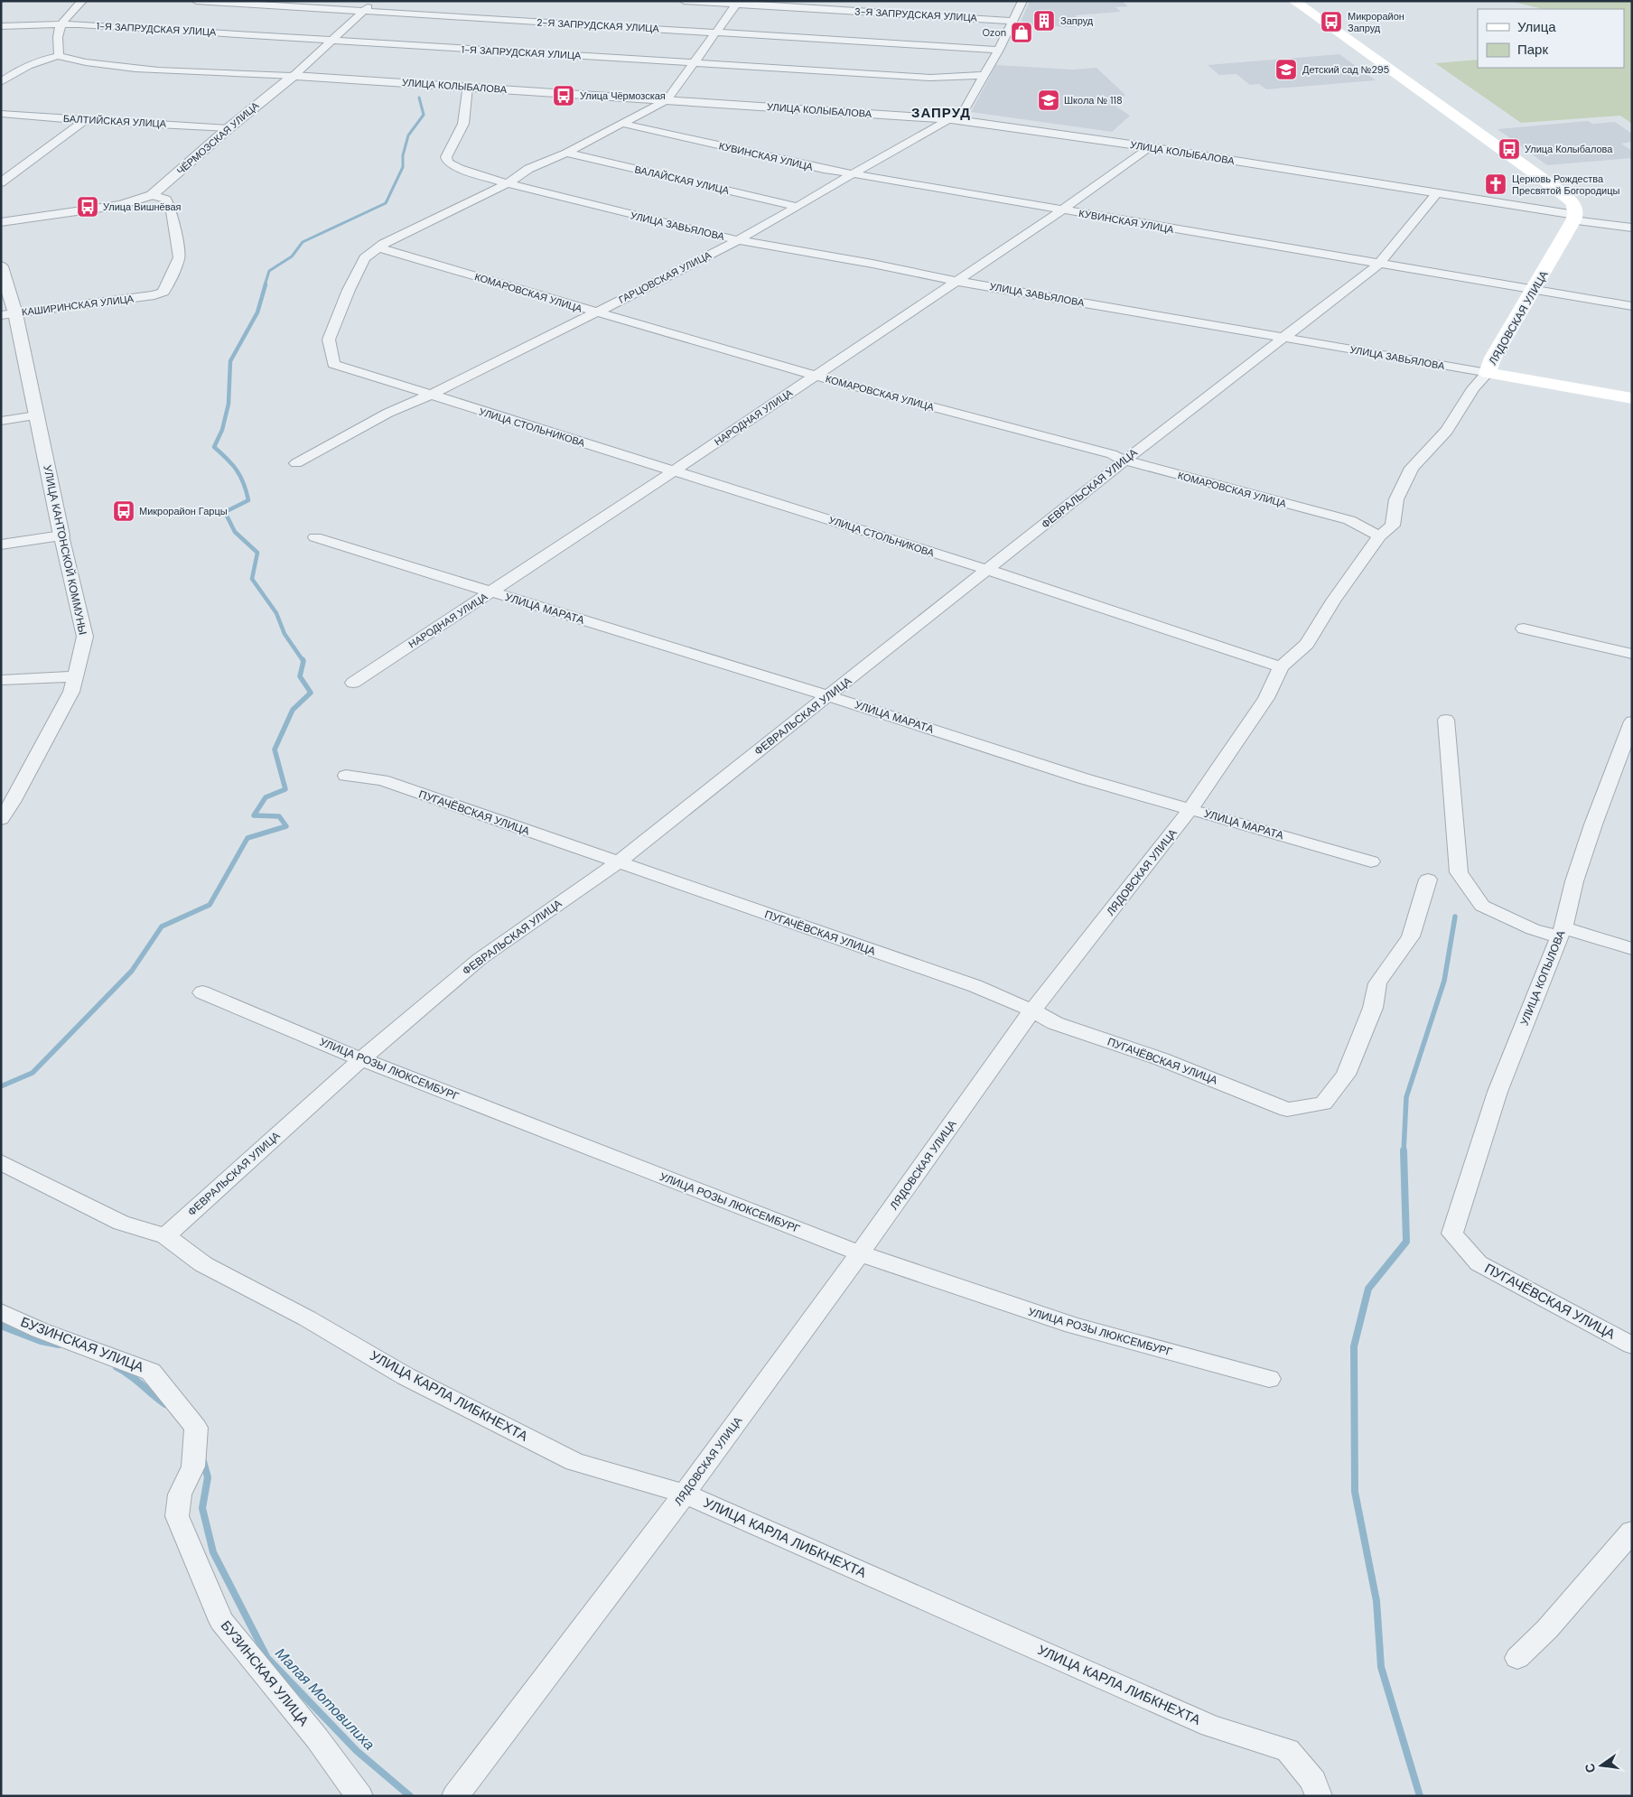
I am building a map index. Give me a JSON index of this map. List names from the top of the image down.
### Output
{
  "streets": {
    "main road": ["УЛИЦА ЗАВЬЯЛОВА", "ЛЯДОВСКАЯ УЛИЦА"],
    "street": [
      "3-Я ЗАПРУДСКАЯ УЛИЦА",
      "2-Я ЗАПРУДСКАЯ УЛИЦА",
      "1-Я ЗАПРУДСКАЯ УЛИЦА",
      "УЛИЦА КОЛЫБАЛОВА",
      "БАЛТИЙСКАЯ УЛИЦА",
      "ЧЁРМОЗСКАЯ УЛИЦА",
      "КУВИНСКАЯ УЛИЦА",
      "ВАЛАЙСКАЯ УЛИЦА",
      "ГАРЦОВСКАЯ УЛИЦА",
      "КОМАРОВСКАЯ УЛИЦА",
      "КАШИРИНСКАЯ УЛИЦА",
      "НАРОДНАЯ УЛИЦА",
      "УЛИЦА СТОЛЬНИКОВА",
      "ФЕВРАЛЬСКАЯ УЛИЦА",
      "УЛИЦА КАНТОНСКОЙ КОММУНЫ",
      "УЛИЦА МАРАТА",
      "ПУГАЧЁВСКАЯ УЛИЦА",
      "УЛИЦА КОПЫЛОВА",
      "УЛИЦА РОЗЫ ЛЮКСЕМБУРГ",
      "БУЗИНСКАЯ УЛИЦА",
      "УЛИЦА КАРЛА ЛИБКНЕХТА"
    ]
  },
  "crossings": [
    ["3-Я ЗАПРУДСКАЯ УЛИЦА", "ГАРЦОВСКАЯ УЛИЦА"],
    ["3-Я ЗАПРУДСКАЯ УЛИЦА", "УЛИЦА СТОЛЬНИКОВА"],
    ["2-Я ЗАПРУДСКАЯ УЛИЦА", "ЧЁРМОЗСКАЯ УЛИЦА"],
    ["2-Я ЗАПРУДСКАЯ УЛИЦА", "ГАРЦОВСКАЯ УЛИЦА"],
    ["2-Я ЗАПРУДСКАЯ УЛИЦА", "УЛИЦА СТОЛЬНИКОВА"],
    ["1-Я ЗАПРУДСКАЯ УЛИЦА", "ЧЁРМОЗСКАЯ УЛИЦА"],
    ["1-Я ЗАПРУДСКАЯ УЛИЦА", "ГАРЦОВСКАЯ УЛИЦА"],
    ["1-Я ЗАПРУДСКАЯ УЛИЦА", "УЛИЦА СТОЛЬНИКОВА"],
    ["УЛИЦА КОЛЫБАЛОВА", "ЧЁРМОЗСКАЯ УЛИЦА"],
    ["УЛИЦА КОЛЫБАЛОВА", "УЛИЦА ЗАВЬЯЛОВА"],
    ["УЛИЦА КОЛЫБАЛОВА", "ГАРЦОВСКАЯ УЛИЦА"],
    ["УЛИЦА КОЛЫБАЛОВА", "ЛЯДОВСКАЯ УЛИЦА"],
    ["УЛИЦА КОЛЫБАЛОВА", "НАРОДНАЯ УЛИЦА"],
    ["УЛИЦА КОЛЫБАЛОВА", "УЛИЦА СТОЛЬНИКОВА"],
    ["УЛИЦА КОЛЫБАЛОВА", "ФЕВРАЛЬСКАЯ УЛИЦА"],
    ["БАЛТИЙСКАЯ УЛИЦА", "ЧЁРМОЗСКАЯ УЛИЦА"],
    ["ЧЁРМОЗСКАЯ УЛИЦА", "КАШИРИНСКАЯ УЛИЦА"],
    ["КУВИНСКАЯ УЛИЦА", "ГАРЦОВСКАЯ УЛИЦА"],
    ["КУВИНСКАЯ УЛИЦА", "ЛЯДОВСКАЯ УЛИЦА"],
    ["КУВИНСКАЯ УЛИЦА", "НАРОДНАЯ УЛИЦА"],
    ["КУВИНСКАЯ УЛИЦА", "УЛИЦА СТОЛЬНИКОВА"],
    ["КУВИНСКАЯ УЛИЦА", "ФЕВРАЛЬСКАЯ УЛИЦА"],
    ["ВАЛАЙСКАЯ УЛИЦА", "ГАРЦОВСКАЯ УЛИЦА"],
    ["ВАЛАЙСКАЯ УЛИЦА", "УЛИЦА СТОЛЬНИКОВА"],
    ["УЛИЦА ЗАВЬЯЛОВА", "ГАРЦОВСКАЯ УЛИЦА"],
    ["УЛИЦА ЗАВЬЯЛОВА", "ЛЯДОВСКАЯ УЛИЦА"],
    ["УЛИЦА ЗАВЬЯЛОВА", "НАРОДНАЯ УЛИЦА"],
    ["УЛИЦА ЗАВЬЯЛОВА", "УЛИЦА СТОЛЬНИКОВА"],
    ["УЛИЦА ЗАВЬЯЛОВА", "ФЕВРАЛЬСКАЯ УЛИЦА"],
    ["ГАРЦОВСКАЯ УЛИЦА", "КОМАРОВСКАЯ УЛИЦА"],
    ["ГАРЦОВСКАЯ УЛИЦА", "УЛИЦА СТОЛЬНИКОВА"],
    ["КОМАРОВСКАЯ УЛИЦА", "ЛЯДОВСКАЯ УЛИЦА"],
    ["КОМАРОВСКАЯ УЛИЦА", "НАРОДНАЯ УЛИЦА"],
    ["КОМАРОВСКАЯ УЛИЦА", "УЛИЦА СТОЛЬНИКОВА"],
    ["КОМАРОВСКАЯ УЛИЦА", "ФЕВРАЛЬСКАЯ УЛИЦА"],
    ["КАШИРИНСКАЯ УЛИЦА", "УЛИЦА КАНТОНСКОЙ КОММУНЫ"],
    ["ЛЯДОВСКАЯ УЛИЦА", "УЛИЦА СТОЛЬНИКОВА"],
    ["ЛЯДОВСКАЯ УЛИЦА", "УЛИЦА МАРАТА"],
    ["ЛЯДОВСКАЯ УЛИЦА", "ПУГАЧЁВСКАЯ УЛИЦА"],
    ["ЛЯДОВСКАЯ УЛИЦА", "УЛИЦА РОЗЫ ЛЮКСЕМБУРГ"],
    ["ЛЯДОВСКАЯ УЛИЦА", "УЛИЦА КАРЛА ЛИБКНЕХТА"],
    ["НАРОДНАЯ УЛИЦА", "УЛИЦА СТОЛЬНИКОВА"],
    ["НАРОДНАЯ УЛИЦА", "УЛИЦА МАРАТА"],
    ["УЛИЦА СТОЛЬНИКОВА", "ФЕВРАЛЬСКАЯ УЛИЦА"],
    ["ФЕВРАЛЬСКАЯ УЛИЦА", "УЛИЦА МАРАТА"],
    ["ФЕВРАЛЬСКАЯ УЛИЦА", "ПУГАЧЁВСКАЯ УЛИЦА"],
    ["ФЕВРАЛЬСКАЯ УЛИЦА", "УЛИЦА РОЗЫ ЛЮКСЕМБУРГ"],
    ["ФЕВРАЛЬСКАЯ УЛИЦА", "УЛИЦА КАРЛА ЛИБКНЕХТА"],
    ["ПУГАЧЁВСКАЯ УЛИЦА", "УЛИЦА КОПЫЛОВА"]
  ],
  "districts": ["ЗАПРУД"],
  "water": ["Малая Мотовилиха"],
  "places": {
    "building": ["Запруд"],
    "bus stop": [
      "Микрорайон Запруд",
      "Улица Чёрмозская",
      "Улица Колыбалова",
      "Улица Вишнёвая",
      "Микрорайон Гарцы"
    ],
    "shop": ["Ozon"],
    "school or university": ["Детский сад №295", "Школа № 118"],
    "church": ["Церковь Рождества Пресвятой Богородицы"]
  },
  "legend": ["Улица", "Парк"],
  "north": "left"
}
